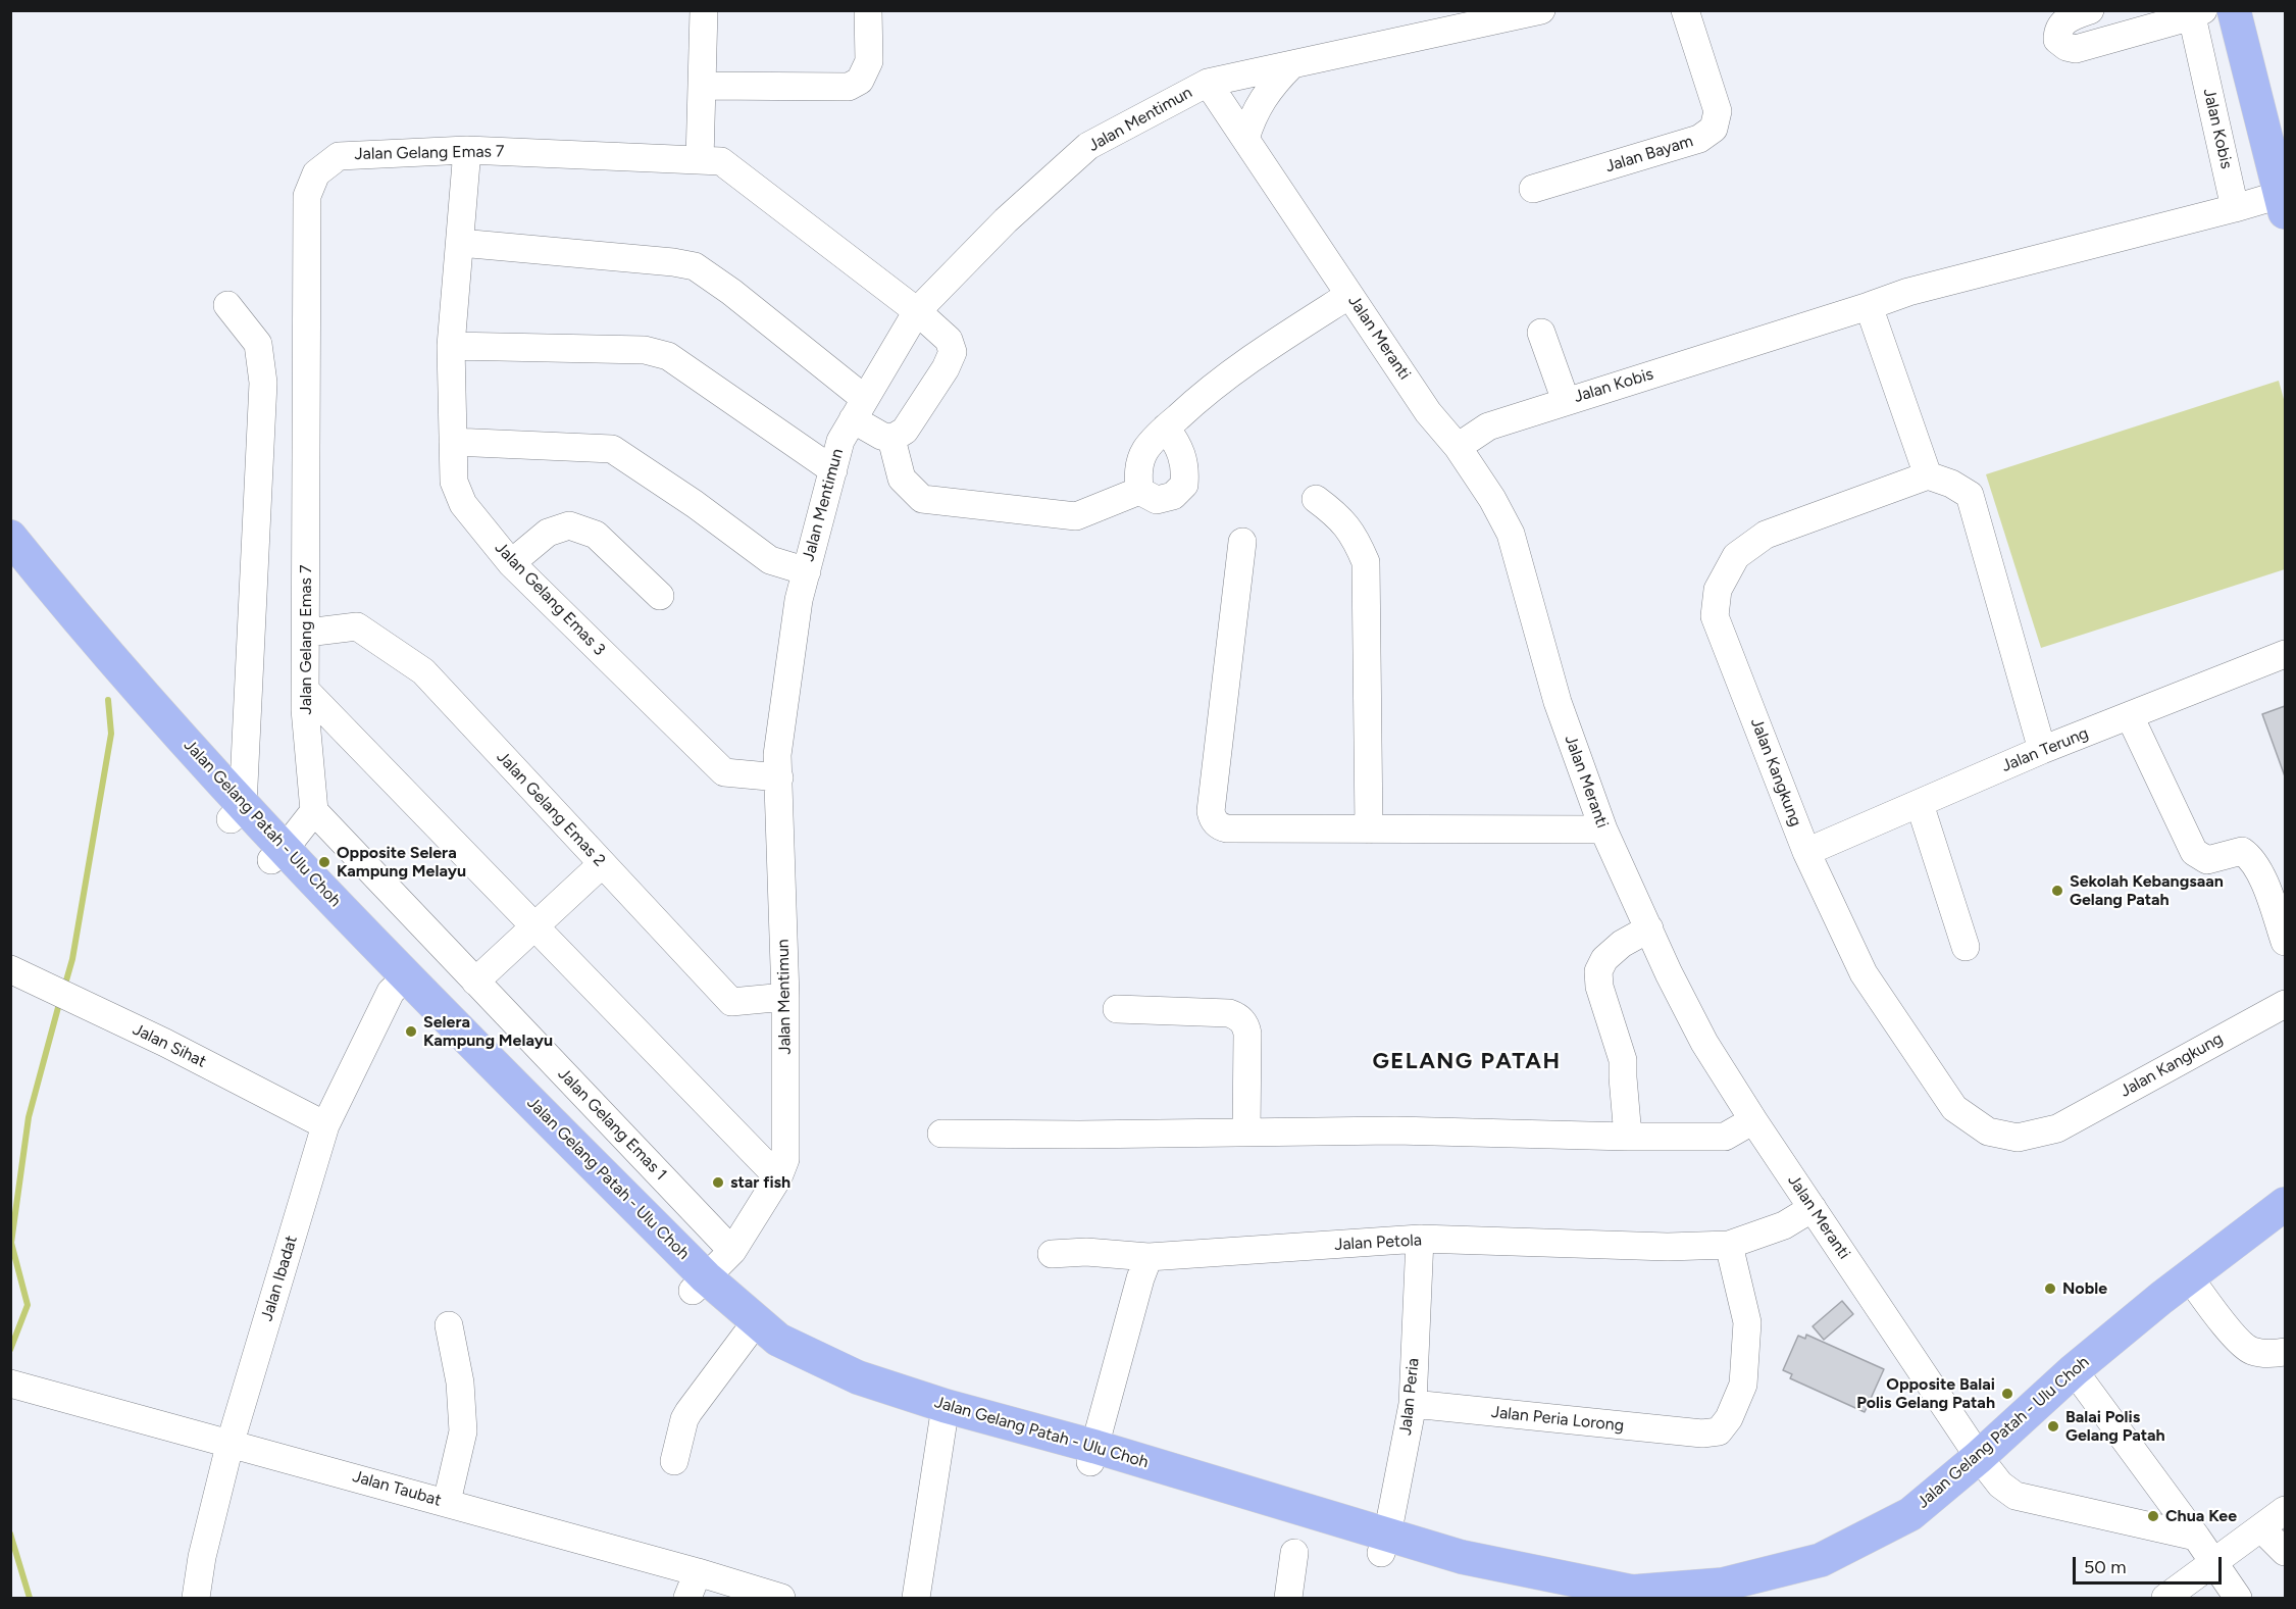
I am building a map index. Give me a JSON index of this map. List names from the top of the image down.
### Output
{
  "streets": {
    "main road": ["Jalan Gelang Patah - Ulu Choh"],
    "street": [
      "Jalan Mentimun",
      "Jalan Kobis",
      "Jalan Gelang Emas 7",
      "Jalan Bayam",
      "Jalan Meranti",
      "Jalan Gelang Emas 3",
      "Jalan Terung",
      "Jalan Kangkung",
      "Jalan Gelang Emas 2",
      "Jalan Sihat",
      "Jalan Gelang Emas 1",
      "Jalan Petola",
      "Jalan Ibadat",
      "Jalan Peria",
      "Jalan Peria Lorong",
      "Jalan Taubat"
    ]
  },
  "crossings": [
    ["Jalan Mentimun", "Jalan Gelang Emas 7"],
    ["Jalan Mentimun", "Jalan Meranti"],
    ["Jalan Mentimun", "Jalan Gelang Emas 3"],
    ["Jalan Mentimun", "Jalan Gelang Emas 2"],
    ["Jalan Mentimun", "Jalan Gelang Patah - Ulu Choh"],
    ["Jalan Mentimun", "Jalan Gelang Emas 1"],
    ["Jalan Kobis", "Jalan Meranti"],
    ["Jalan Gelang Emas 7", "Jalan Gelang Emas 3"],
    ["Jalan Gelang Emas 7", "Jalan Gelang Emas 2"],
    ["Jalan Gelang Emas 7", "Jalan Gelang Emas 1"],
    ["Jalan Meranti", "Jalan Gelang Patah - Ulu Choh"],
    ["Jalan Meranti", "Jalan Petola"],
    ["Jalan Terung", "Jalan Kangkung"],
    ["Jalan Gelang Patah - Ulu Choh", "Jalan Ibadat"],
    ["Jalan Gelang Patah - Ulu Choh", "Jalan Peria"],
    ["Jalan Sihat", "Jalan Ibadat"],
    ["Jalan Petola", "Jalan Peria"],
    ["Jalan Petola", "Jalan Peria Lorong"],
    ["Jalan Ibadat", "Jalan Taubat"],
    ["Jalan Peria", "Jalan Peria Lorong"]
  ],
  "districts": ["GELANG PATAH"],
  "places": [
    "Opposite Selera Kampung Melayu",
    "Sekolah Kebangsaan Gelang Patah",
    "Selera Kampung Melayu",
    "star fish",
    "Noble",
    "Opposite Balai Polis Gelang Patah",
    "Balai Polis Gelang Patah",
    "Chua Kee"
  ],
  "scale_bar": "50 m"
}
